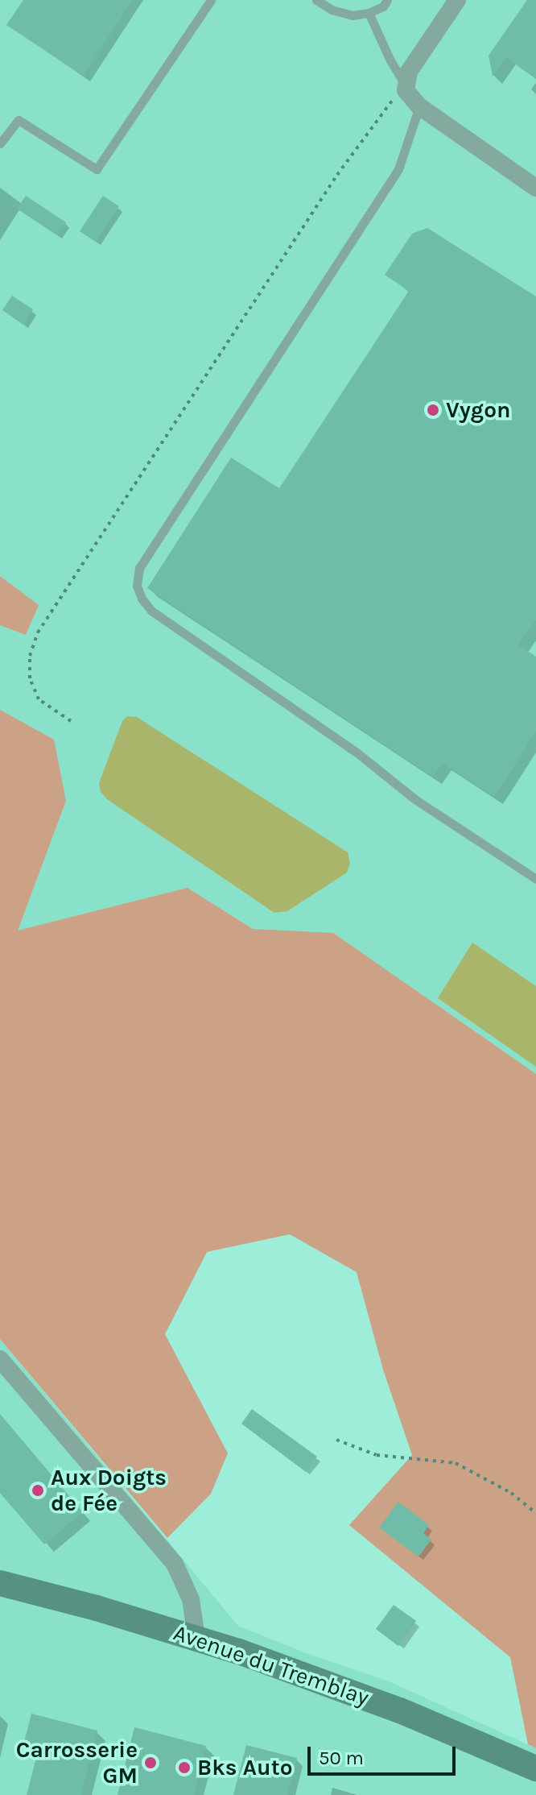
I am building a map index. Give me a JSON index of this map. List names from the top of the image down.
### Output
{
  "streets": {
    "main road": ["Avenue du Tremblay"]
  },
  "places": [
    "Vygon",
    "Aux Doigts de Fée",
    "Carrosserie GM",
    "Bks Auto"
  ],
  "scale_bar": "50 m"
}
